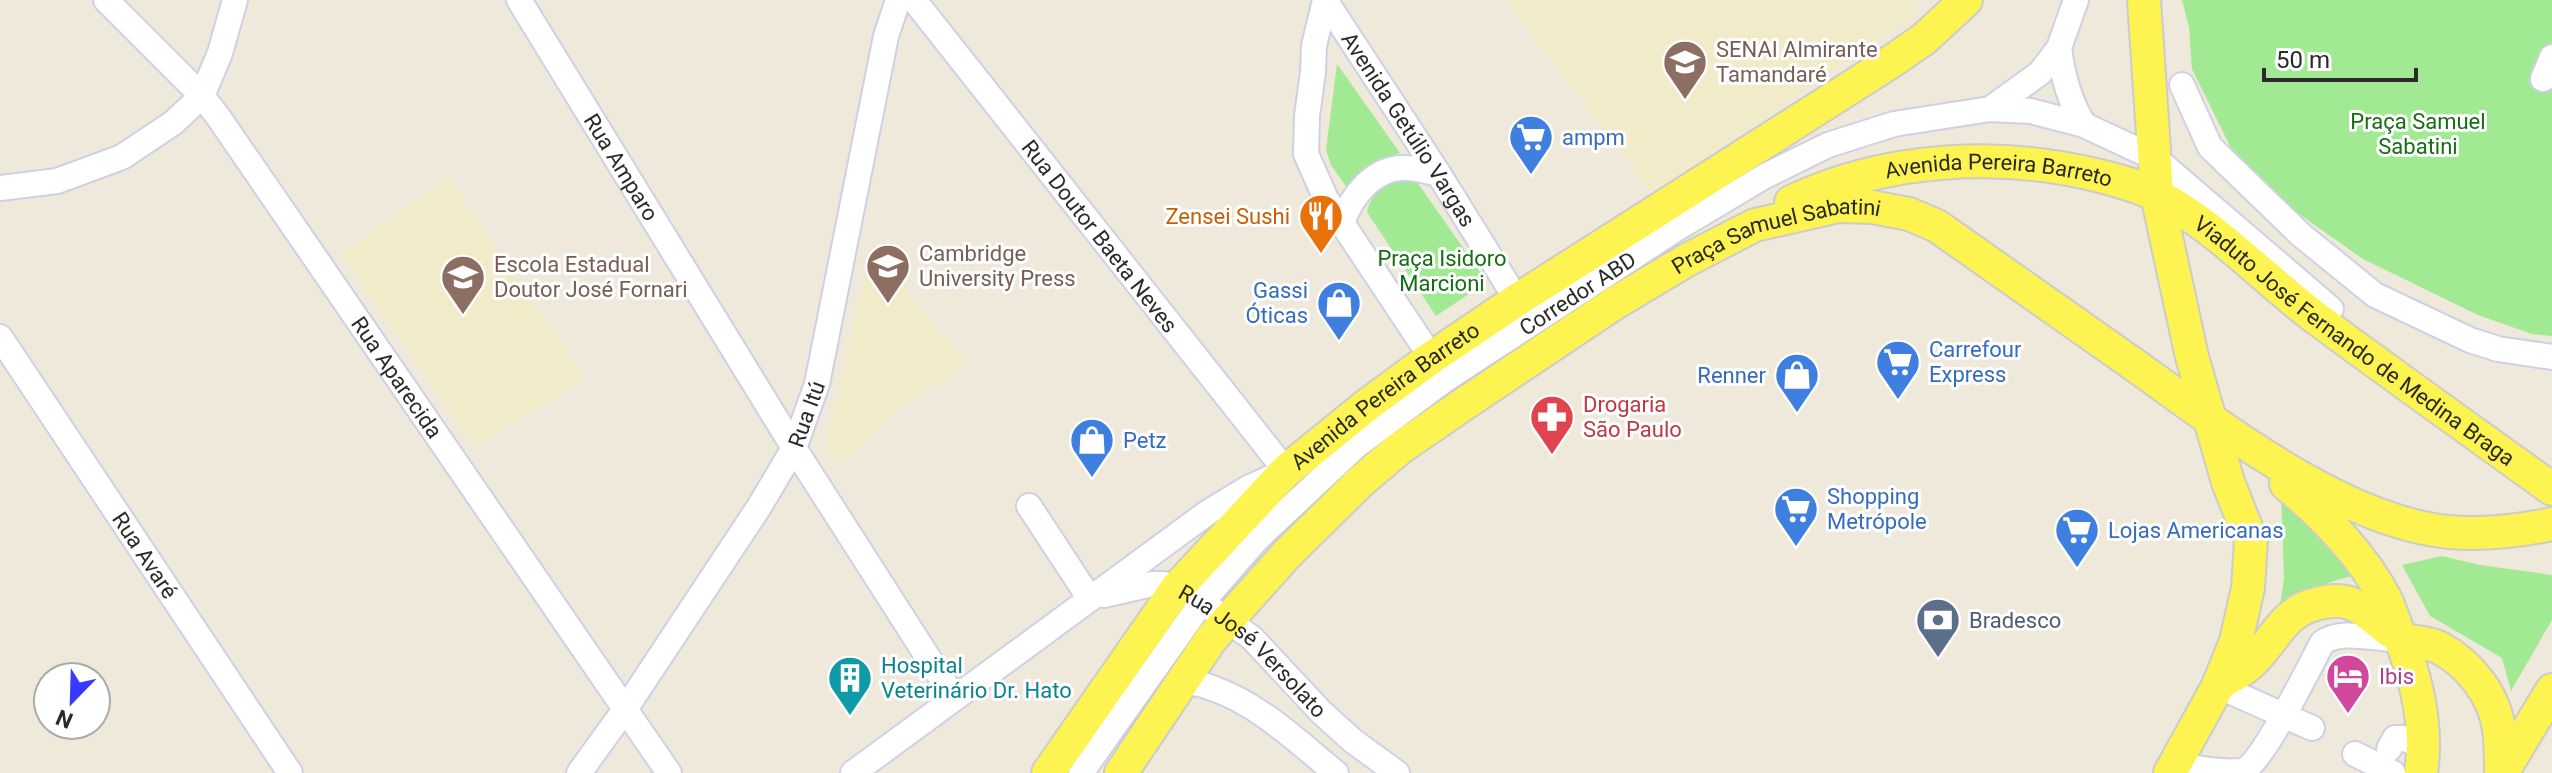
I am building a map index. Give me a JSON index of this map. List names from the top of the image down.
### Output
{
  "streets": {
    "main road": ["Avenida Pereira Barreto", "Praça Samuel Sabatini", "Viaduto José Fernando de Medina Braga"],
    "street": [
      "Avenida Getúlio Vargas",
      "Rua Amparo",
      "Rua Doutor Baeta Neves",
      "Corredor ABD",
      "Rua Aparecida",
      "Rua Itú",
      "Rua Avaré",
      "Rua José Versolato"
    ]
  },
  "crossings": [
    ["Avenida Getúlio Vargas", "Avenida Pereira Barreto"],
    ["Avenida Getúlio Vargas", "Praça Samuel Sabatini"],
    ["Avenida Getúlio Vargas", "Corredor ABD"],
    ["Rua Amparo", "Rua Itú"],
    ["Avenida Pereira Barreto", "Rua Doutor Baeta Neves"],
    ["Avenida Pereira Barreto", "Praça Samuel Sabatini"],
    ["Avenida Pereira Barreto", "Corredor ABD"],
    ["Avenida Pereira Barreto", "Viaduto José Fernando de Medina Braga"],
    ["Avenida Pereira Barreto", "Rua José Versolato"],
    ["Praça Samuel Sabatini", "Corredor ABD"],
    ["Corredor ABD", "Viaduto José Fernando de Medina Braga"],
    ["Rua Aparecida", "Rua Itú"]
  ],
  "parks": ["Praça Samuel Sabatini", "Praça Isidoro Marcioni"],
  "places": {
    "school or university": ["SENAI Almirante Tamandaré", "Cambridge University Press", "Escola Estadual Doutor José Fornari"],
    "supermarket": [
      "ampm",
      "Carrefour Express",
      "Shopping Metrópole",
      "Lojas Americanas"
    ],
    "restaurant": ["Zensei Sushi"],
    "shop": ["Gassi Óticas", "Renner", "Petz"],
    "pharmacy": ["Drogaria São Paulo"],
    "bank": ["Bradesco"],
    "hotel": ["Ibis"],
    "building": ["Hospital Veterinário Dr. Hato"]
  },
  "scale_bar": "50 m",
  "north": "bottom left"
}
